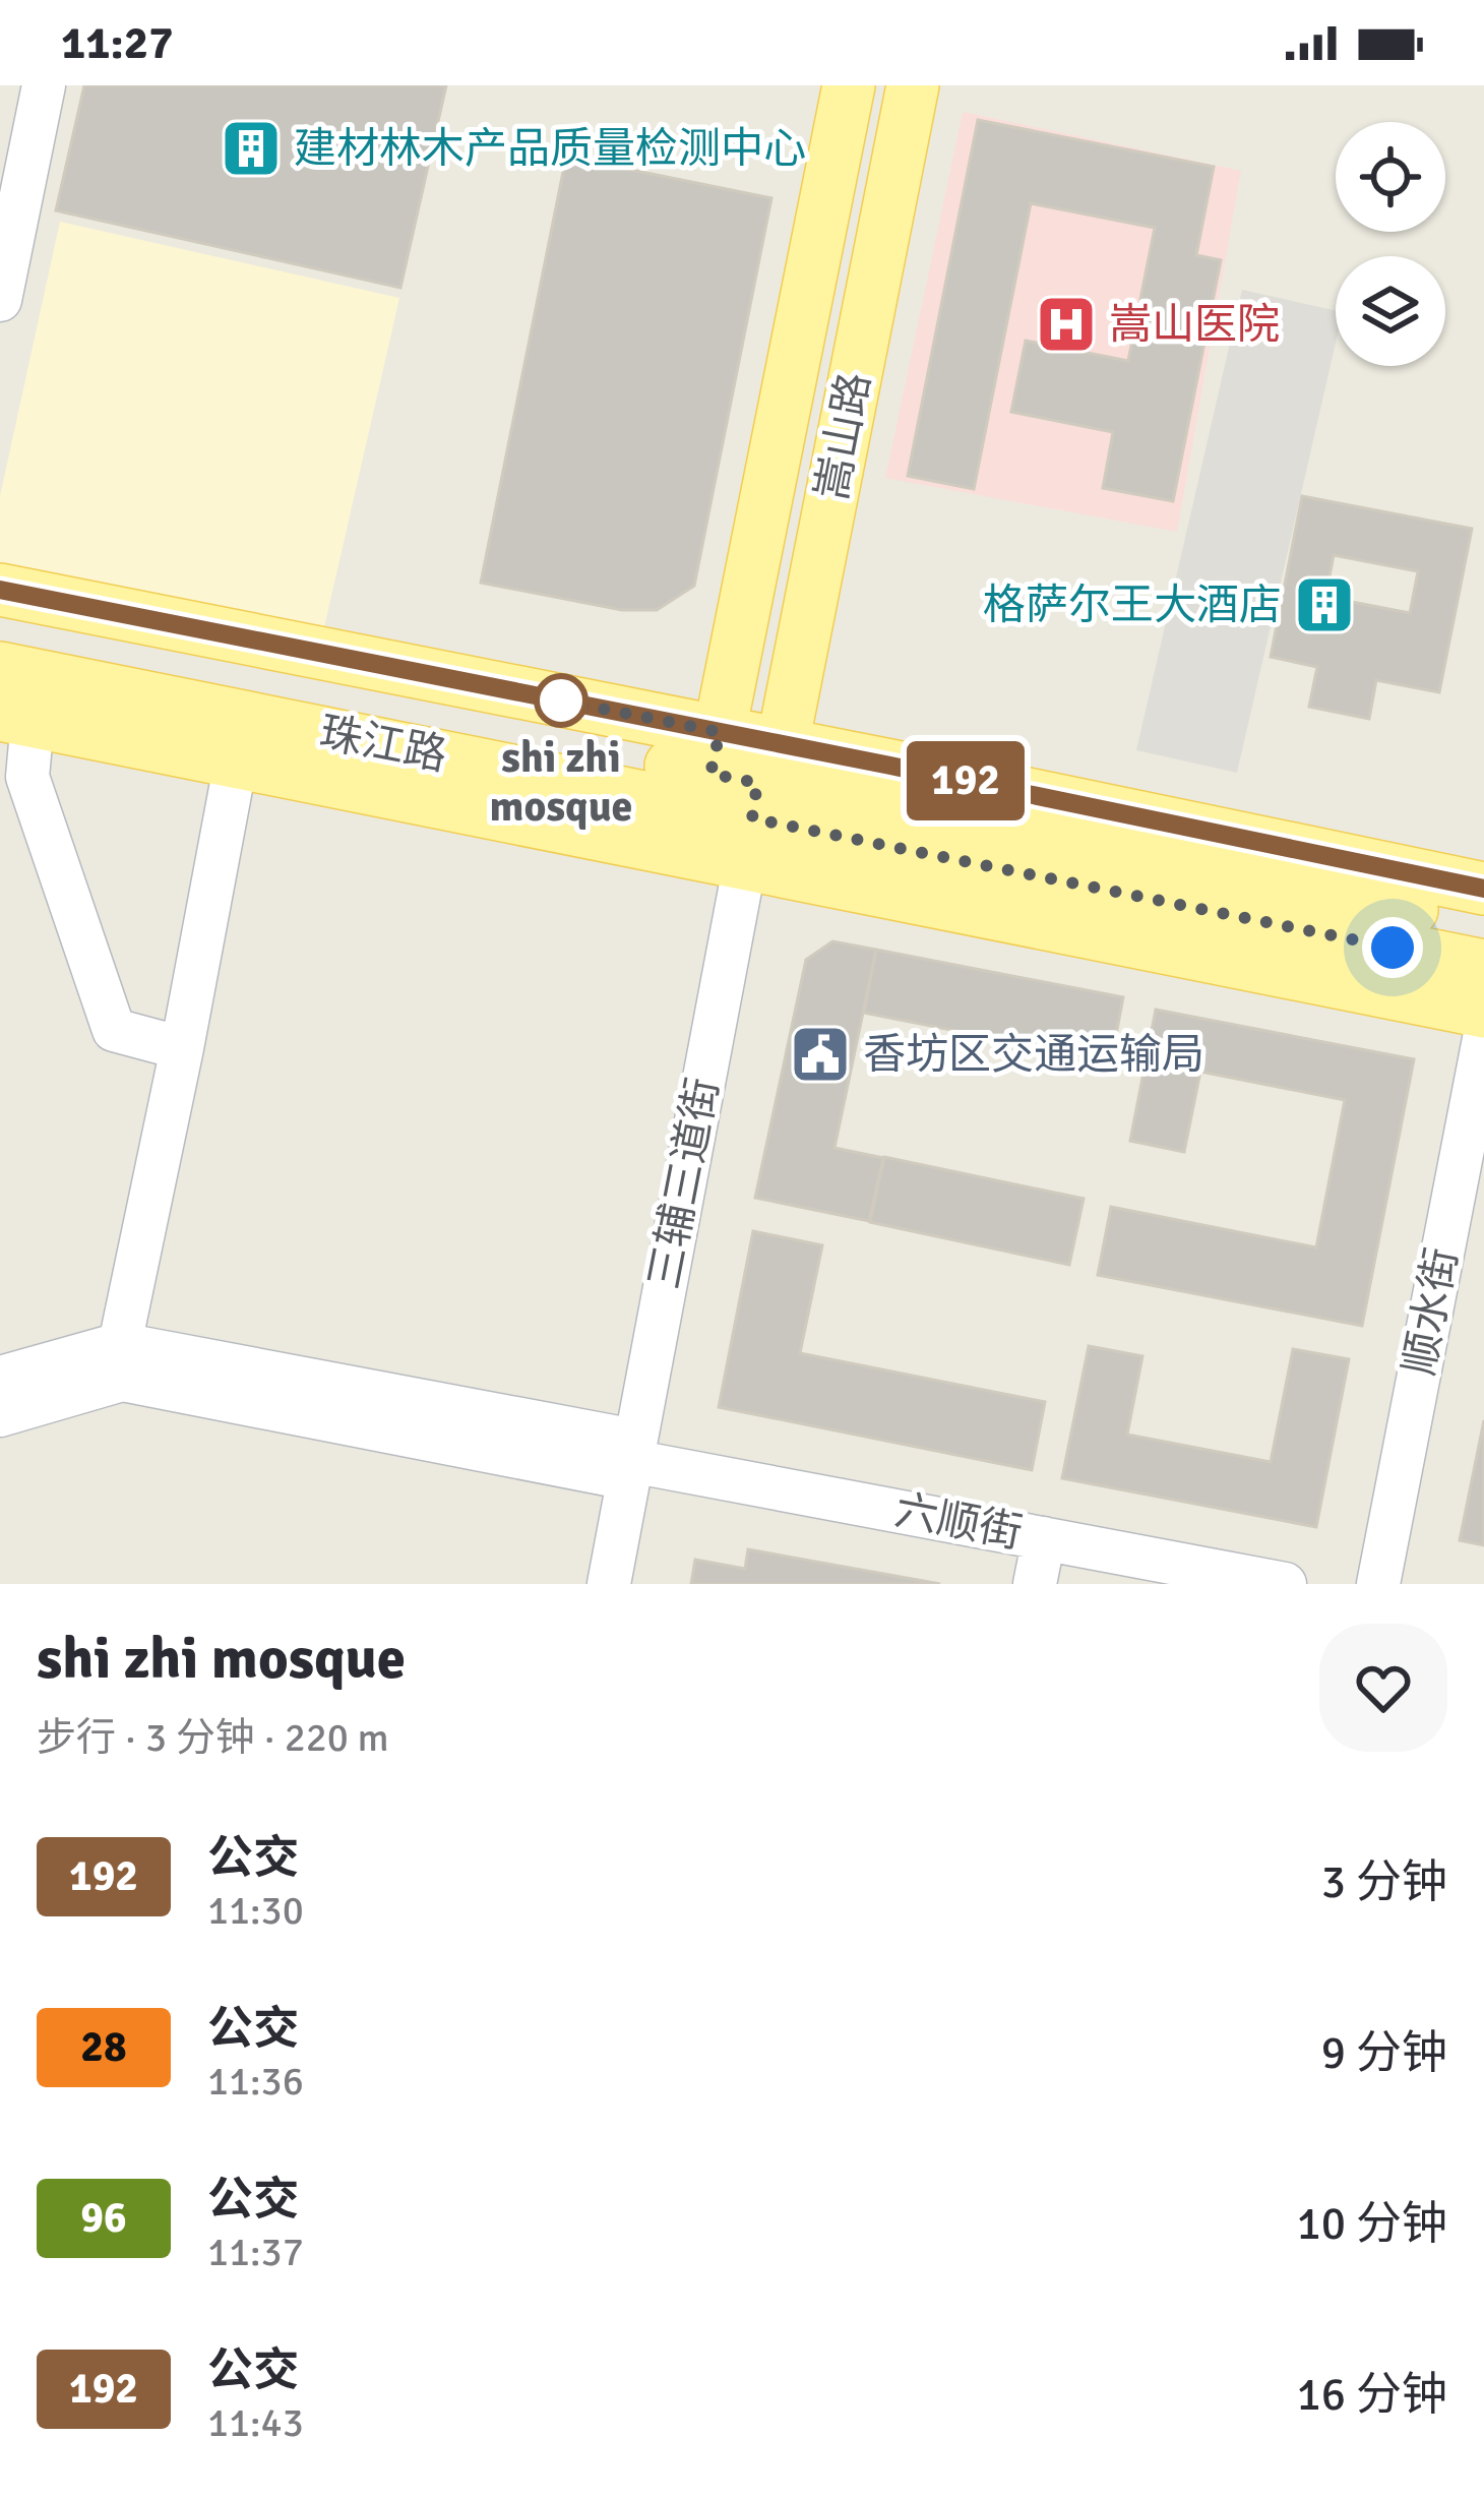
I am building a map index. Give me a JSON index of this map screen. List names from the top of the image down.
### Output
{
  "streets": {
    "main road": ["嵩山路", "珠江路"],
    "street": ["三辅三道街", "顺水街", "六顺街"]
  },
  "crossings": [
    ["嵩山路", "珠江路"],
    ["嵩山路", "三辅三道街"],
    ["珠江路", "三辅三道街"],
    ["三辅三道街", "六顺街"]
  ],
  "places": {
    "building": ["建材林木产品质量检测中心", "格萨尔王大酒店"],
    "hospital": ["嵩山医院"],
    "other": ["shi zhi mosque"],
    "public building": ["香坊区交通运输局"]
  },
  "lines": ["bus line 192"],
  "page": {
    "status": "11:27",
    "on_map": "192",
    "heading": ["shi zhi mosque", "步行 · 3 分钟 · 220 m"],
    "list": [
      {
        "mark": "192",
        "name": "公交",
        "note": "11:30",
        "value": "3 分钟"
      },
      {
        "mark": "28",
        "name": "公交",
        "note": "11:36",
        "value": "9 分钟"
      },
      {
        "mark": "96",
        "name": "公交",
        "note": "11:37",
        "value": "10 分钟"
      },
      {
        "mark": "192",
        "name": "公交",
        "note": "11:43",
        "value": "16 分钟"
      }
    ]
  }
}
